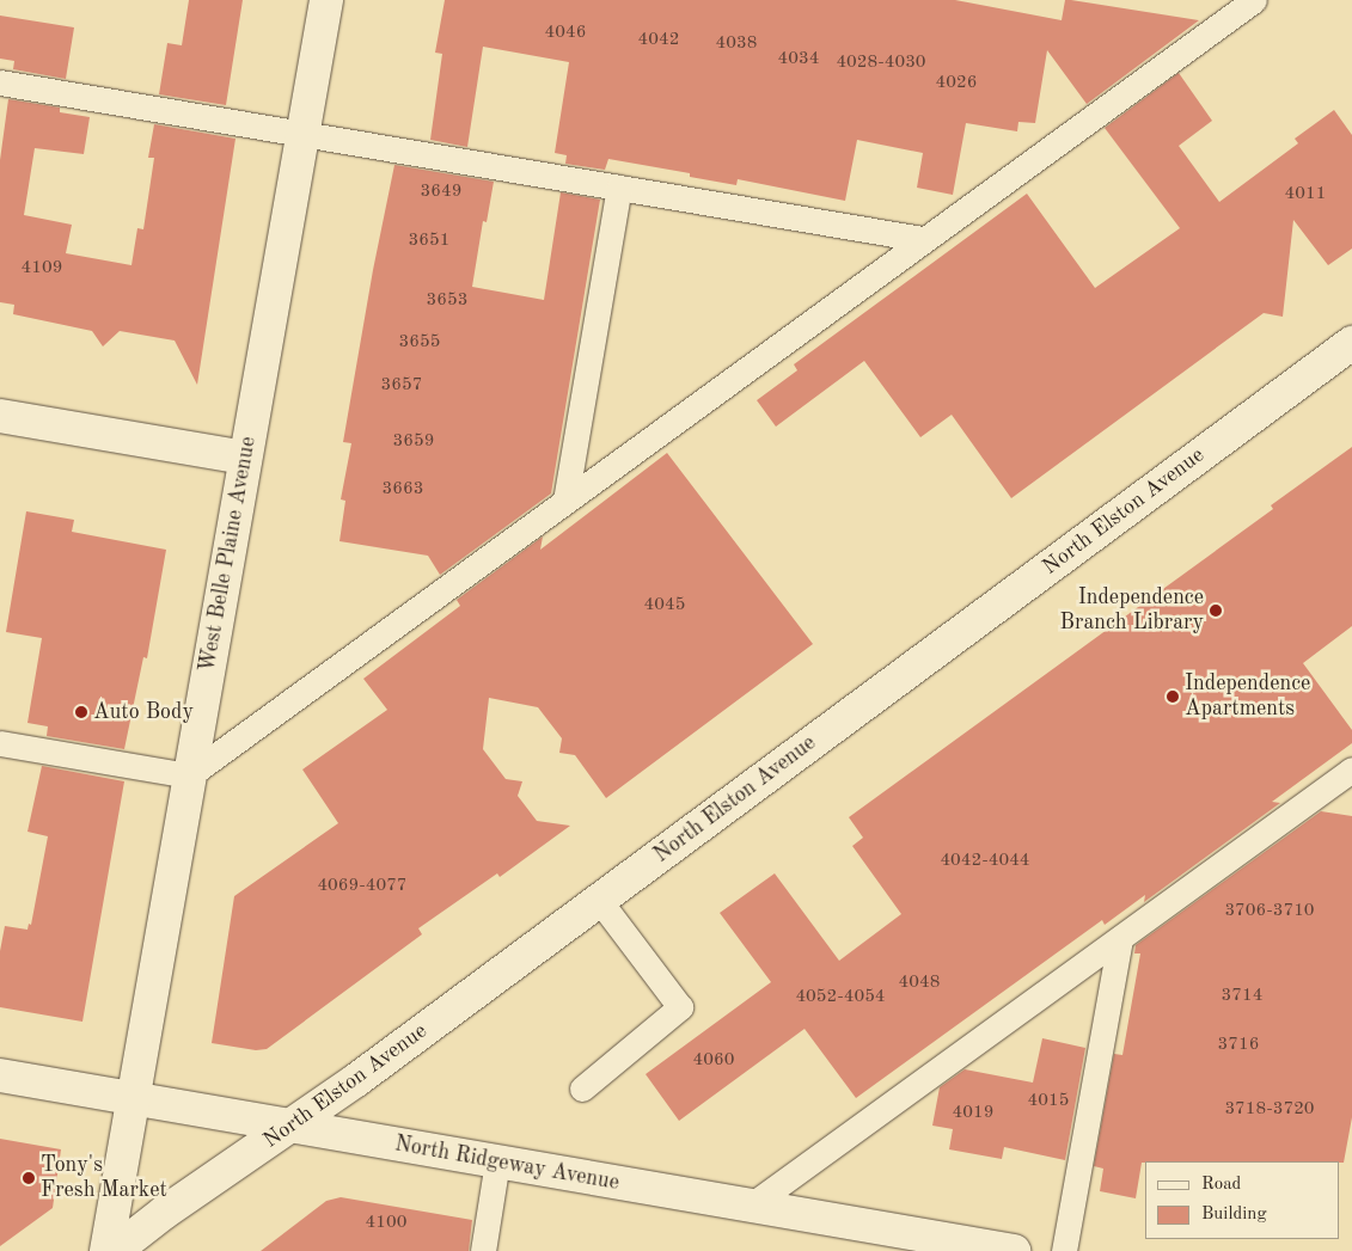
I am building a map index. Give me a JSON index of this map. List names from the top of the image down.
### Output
{
  "streets": {
    "street": ["North Elston Avenue", "West Belle Plaine Avenue", "North Ridgeway Avenue"]
  },
  "crossings": [
    ["North Elston Avenue", "North Ridgeway Avenue"],
    ["West Belle Plaine Avenue", "North Ridgeway Avenue"]
  ],
  "places": [
    "Independence Branch Library",
    "Independence Apartments",
    "Auto Body",
    "Tony's Fresh Market"
  ],
  "house_numbers": [
    "4046",
    "4042",
    "4038",
    "4034",
    "4028-4030",
    "4026",
    "3649",
    "4011",
    "3651",
    "4109",
    "3653",
    "3655",
    "3657",
    "3659",
    "3663",
    "4045",
    "4042-4044",
    "4069-4077",
    "3706-3710",
    "4048",
    "3714",
    "4052-4054",
    "3716",
    "4060",
    "4015",
    "3718-3720",
    "4019",
    "4100"
  ],
  "legend": ["Road", "Building"]
}
